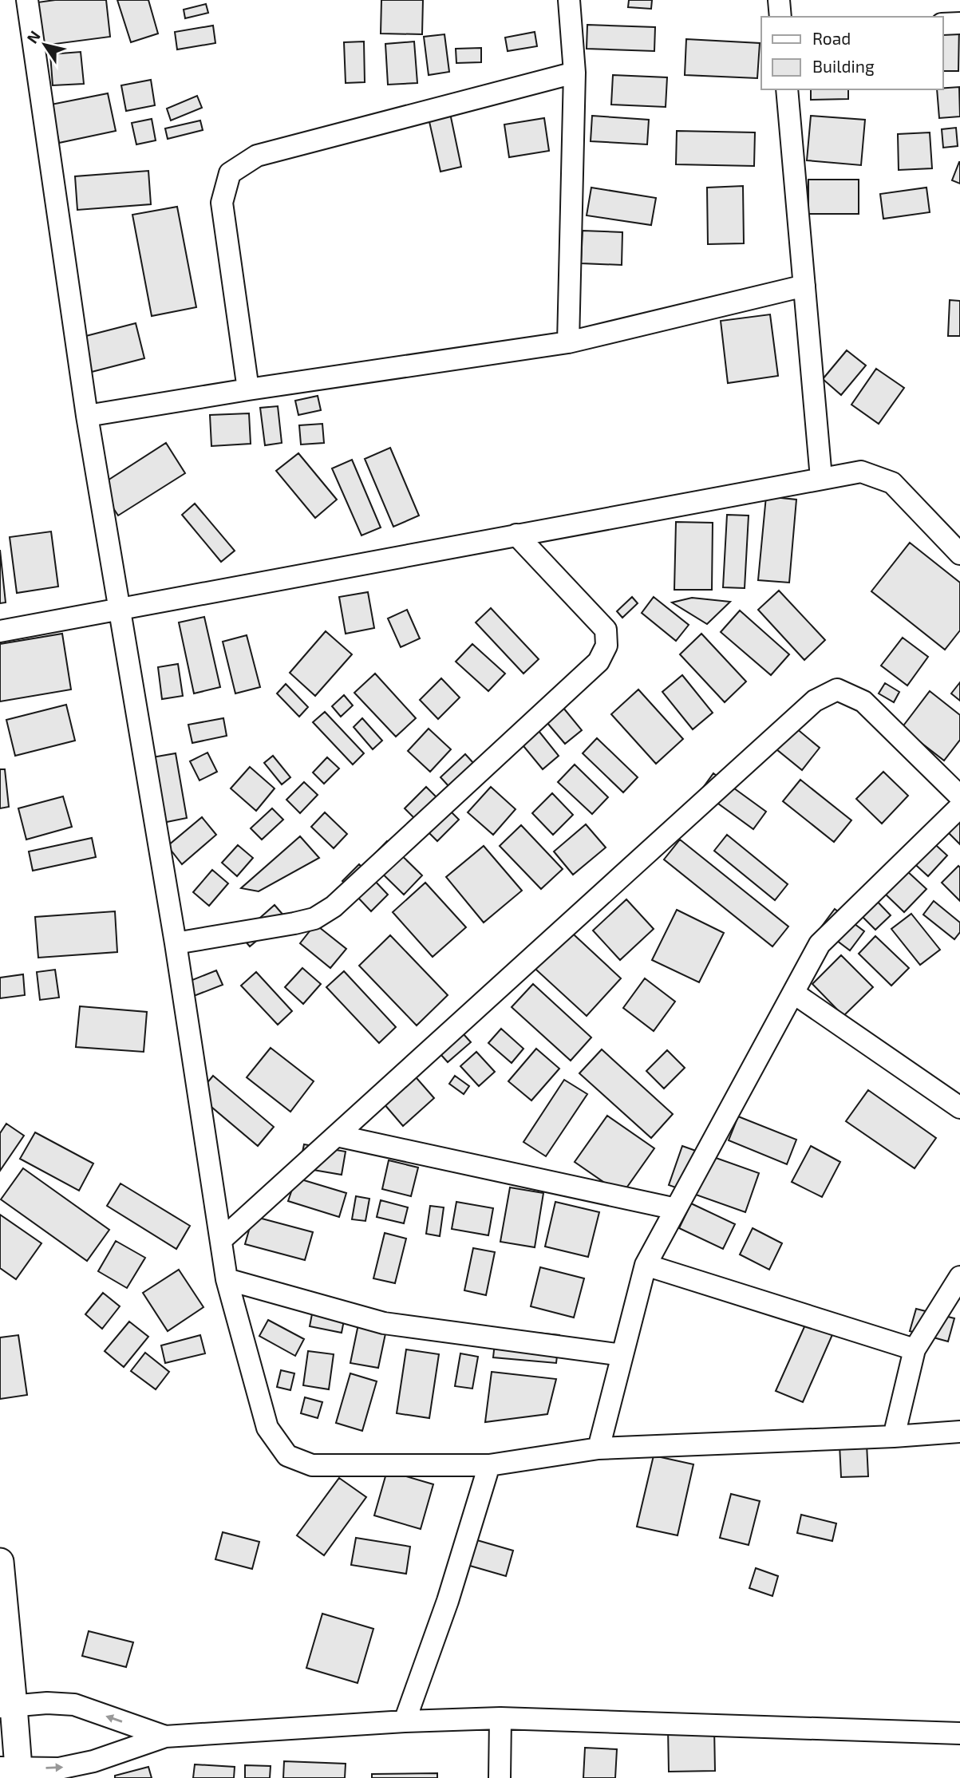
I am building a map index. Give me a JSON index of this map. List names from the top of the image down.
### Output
{
  "legend": ["Road", "Building"],
  "north": "top left"
}
